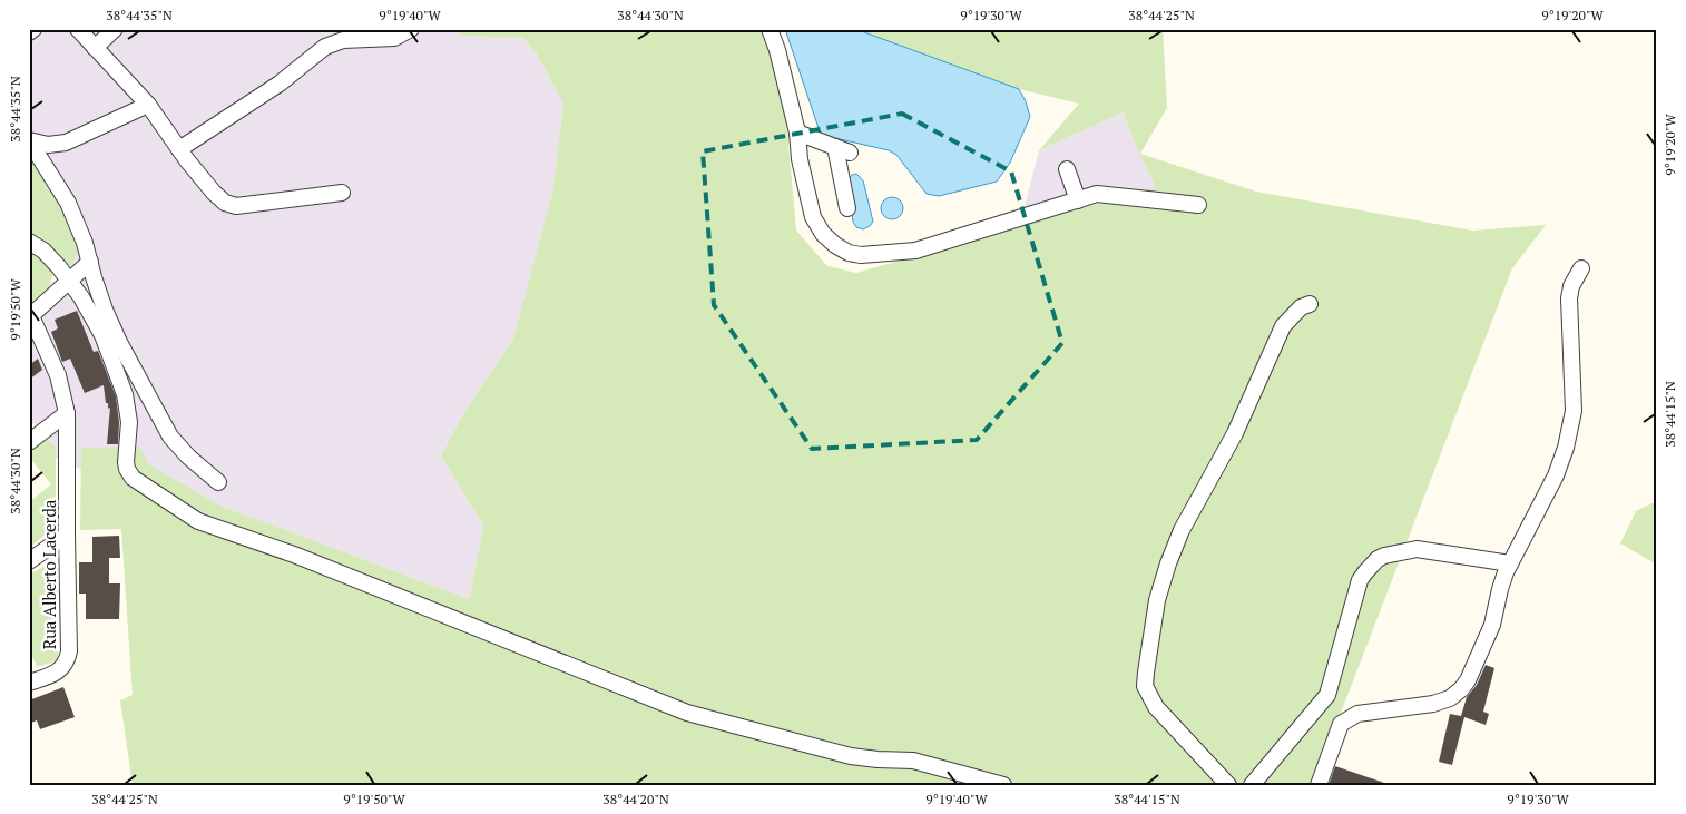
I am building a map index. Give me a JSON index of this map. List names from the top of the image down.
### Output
{
  "streets": {
    "street": ["Rua Alberto Lacerda"]
  },
  "coordinates": [
    "38°44'35\"N",
    "9°19'40\"W",
    "38°44'30\"N",
    "9°19'30\"W",
    "38°44'25\"N",
    "9°19'20\"W",
    "9°19'50\"W",
    "38°44'15\"N",
    "38°44'20\"N"
  ]
}
